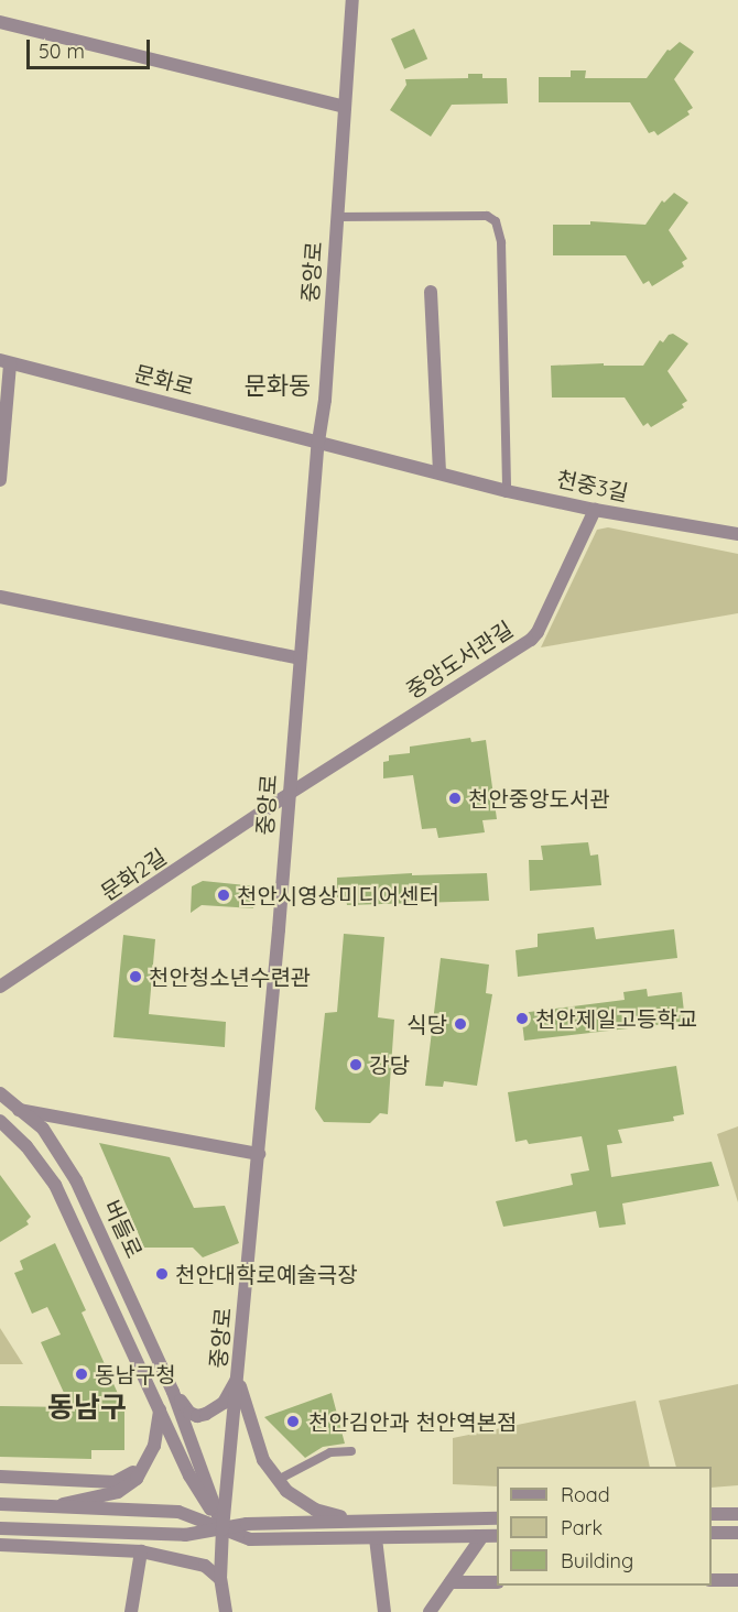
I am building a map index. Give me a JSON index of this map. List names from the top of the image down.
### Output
{
  "streets": {
    "street": [
      "중앙로",
      "문화로",
      "천중3길",
      "중앙도서관길",
      "문화2길",
      "버들로"
    ]
  },
  "crossings": [
    ["중앙로", "문화로"],
    ["중앙로", "천중3길"],
    ["중앙로", "중앙도서관길"],
    ["중앙로", "문화2길"],
    ["중앙로", "버들로"],
    ["문화로", "천중3길"],
    ["천중3길", "중앙도서관길"],
    ["중앙도서관길", "문화2길"]
  ],
  "districts": ["문화동", "동남구"],
  "places": [
    "천안중앙도서관",
    "천안시영상미디어센터",
    "천안청소년수련관",
    "천안제일고등학교",
    "식당",
    "강당",
    "천안대학로예술극장",
    "동남구청",
    "천안김안과 천안역본점"
  ],
  "legend": ["Road", "Park", "Building"],
  "scale_bar": "50 m"
}
